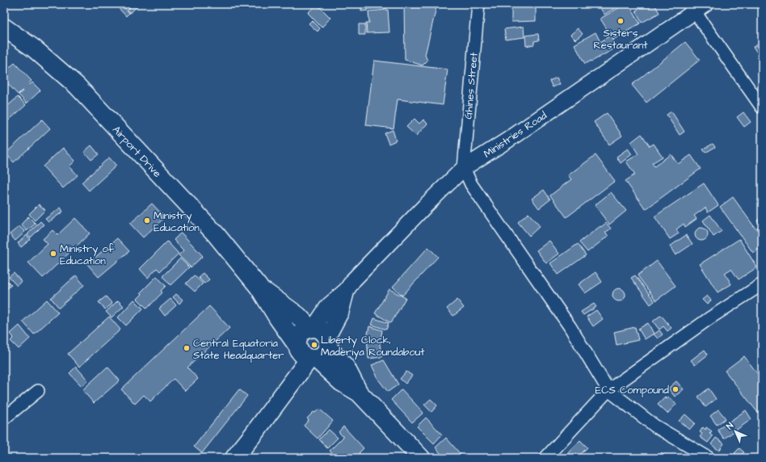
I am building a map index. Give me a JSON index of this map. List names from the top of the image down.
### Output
{
  "streets": {
    "main road": ["Ministries Road", "Airport Drive"],
    "street": ["Ghines Street"]
  },
  "crossings": [
    ["Ghines Street", "Ministries Road"],
    ["Ministries Road", "Airport Drive"]
  ],
  "places": [
    "Sisters Restaurant",
    "Ministry Education",
    "Ministry of Education",
    "Liberty Clock, Maderiya Roundabout",
    "Central Equatoria State Headquarter",
    "ECS Compound"
  ],
  "north": "top left"
}
